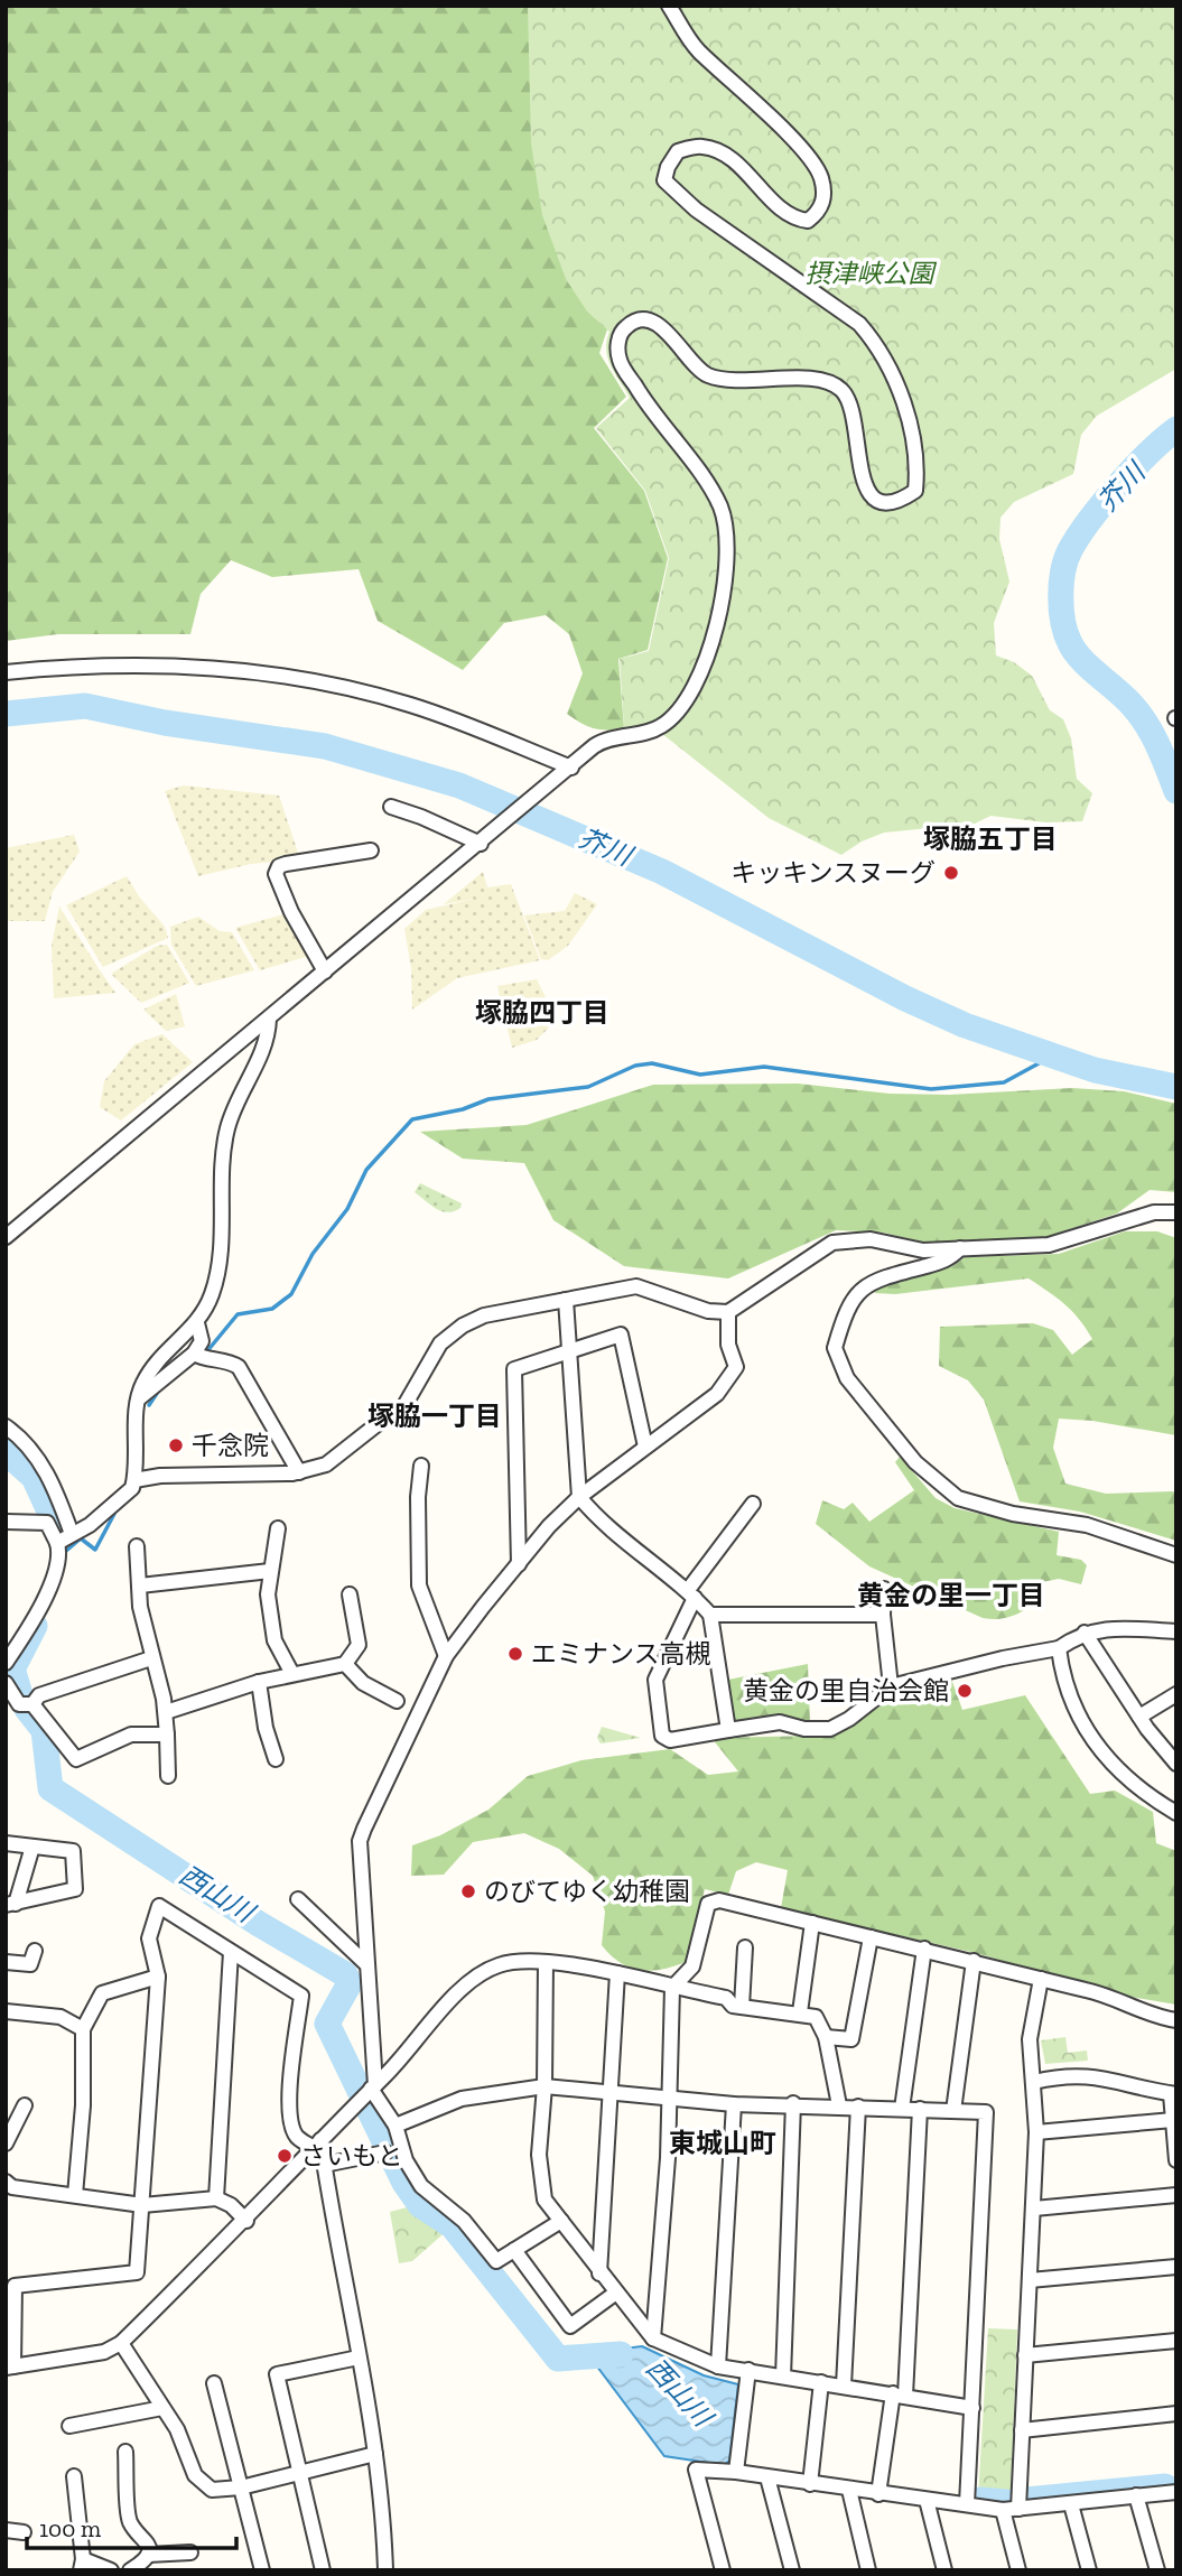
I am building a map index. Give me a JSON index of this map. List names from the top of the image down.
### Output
{
  "districts": [
    "塚脇五丁目",
    "塚脇四丁目",
    "塚脇一丁目",
    "黄金の里一丁目",
    "東城山町"
  ],
  "water": ["芥川", "西山川"],
  "parks": ["摂津峡公園"],
  "places": [
    "キッキンスヌーグ",
    "千念院",
    "エミナンス高槻",
    "黄金の里自治会館",
    "のびてゆく幼稚園",
    "さいもと"
  ],
  "scale_bar": "100 m"
}
